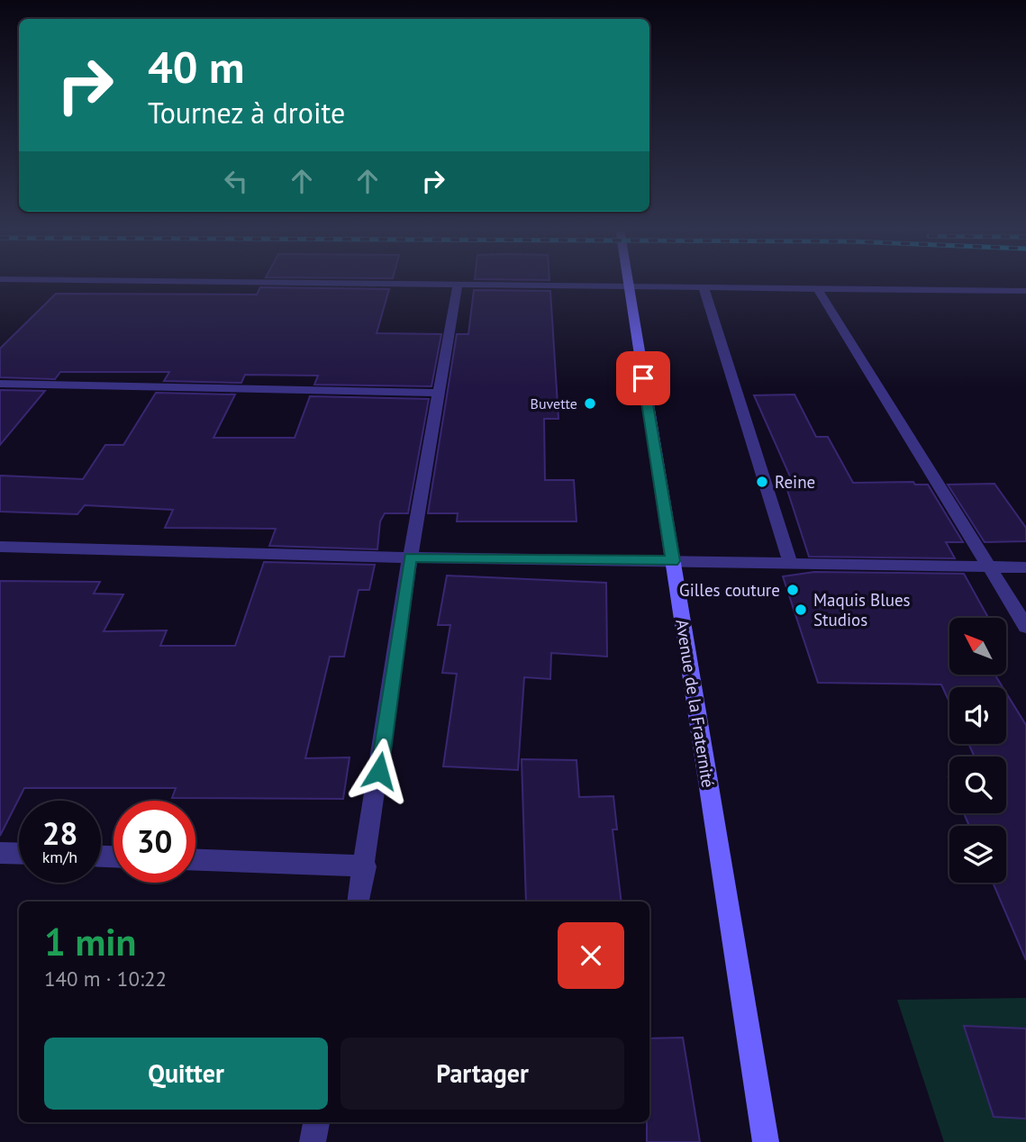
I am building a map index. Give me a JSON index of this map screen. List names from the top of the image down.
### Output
{
  "streets": {
    "main road": ["Avenue de la Fraternité"]
  },
  "places": [
    "Buvette",
    "Reine",
    "Gilles couture",
    "Maquis Blues Studios"
  ],
  "north": "top left",
  "page": {
    "turn": ["40 m", "Tournez à droite"],
    "speed": "28 km/h",
    "limit": "30",
    "heading": ["1 min", "140 m · 10:22"],
    "buttons": ["Quitter", "Partager"]
  }
}
